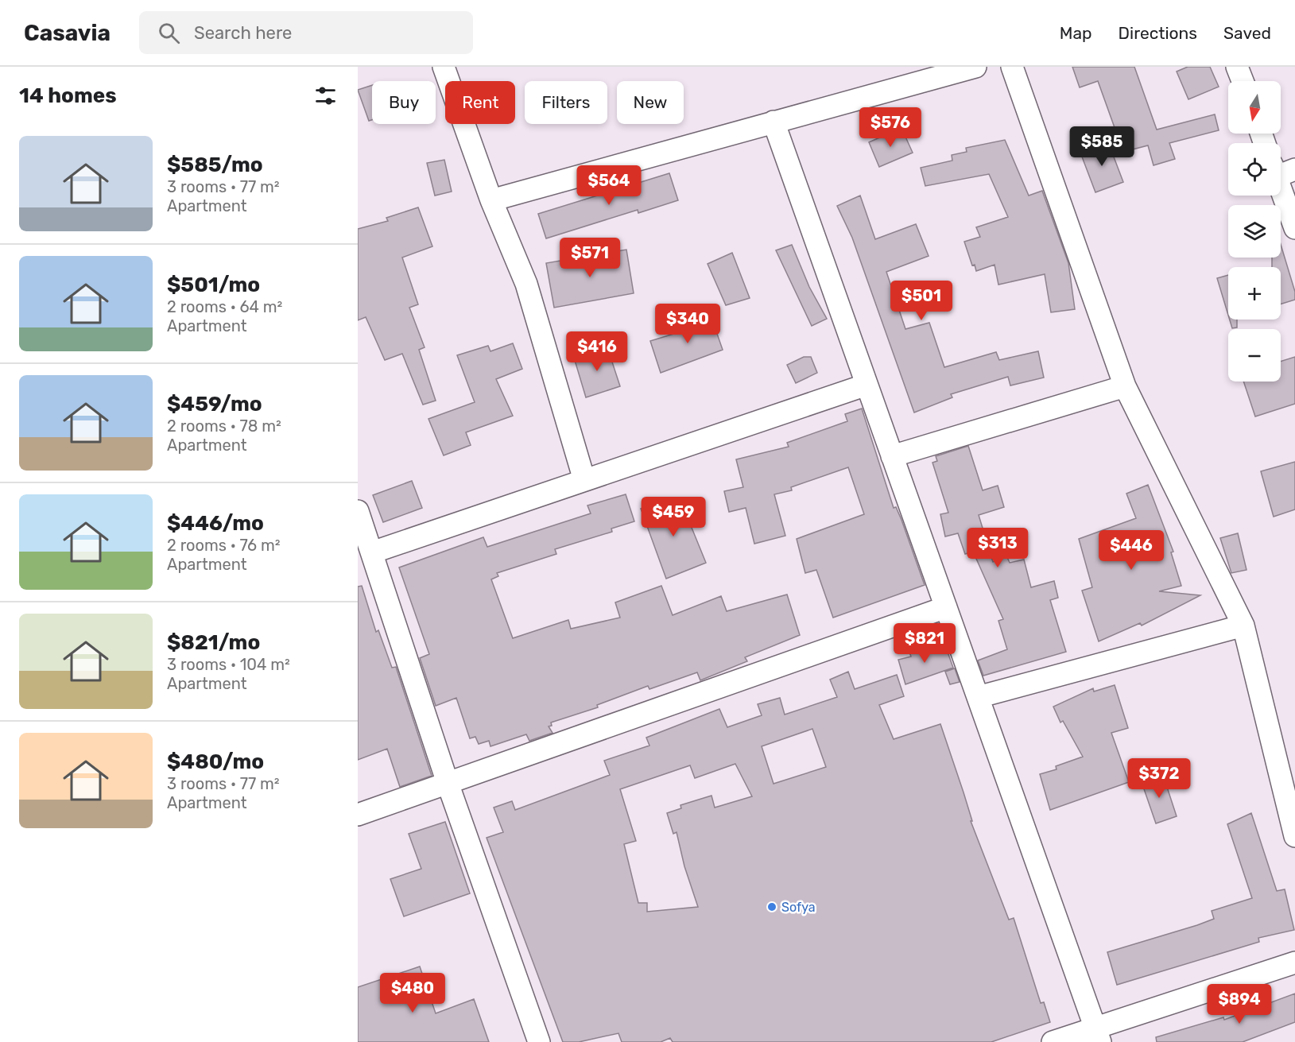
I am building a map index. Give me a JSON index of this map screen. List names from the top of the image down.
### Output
{
  "places": ["Sofya"],
  "north": "bottom",
  "page": {
    "header": "Casavia",
    "search": "Search here",
    "nav": ["Map", "Directions", "Saved"],
    "heading": "14 homes",
    "map_buttons": ["+", "−"],
    "chip": [
      "Buy",
      "Rent",
      "Filters",
      "New"
    ],
    "price": [
      "$576",
      "$585",
      "$564",
      "$571",
      "$501",
      "$340",
      "$416",
      "$459",
      "$313",
      "$446",
      "$821",
      "$372",
      "$480",
      "$894"
    ],
    "list": [
      {
        "name": "$585/mo",
        "note": "3 rooms · 77 m² · Apartment"
      },
      {
        "name": "$501/mo",
        "note": "2 rooms · 64 m² · Apartment"
      },
      {
        "name": "$459/mo",
        "note": "2 rooms · 78 m² · Apartment"
      },
      {
        "name": "$446/mo",
        "note": "2 rooms · 76 m² · Apartment"
      },
      {
        "name": "$821/mo",
        "note": "3 rooms · 104 m² · Apartment"
      },
      {
        "name": "$480/mo",
        "note": "3 rooms · 77 m² · Apartment"
      }
    ]
  }
}
